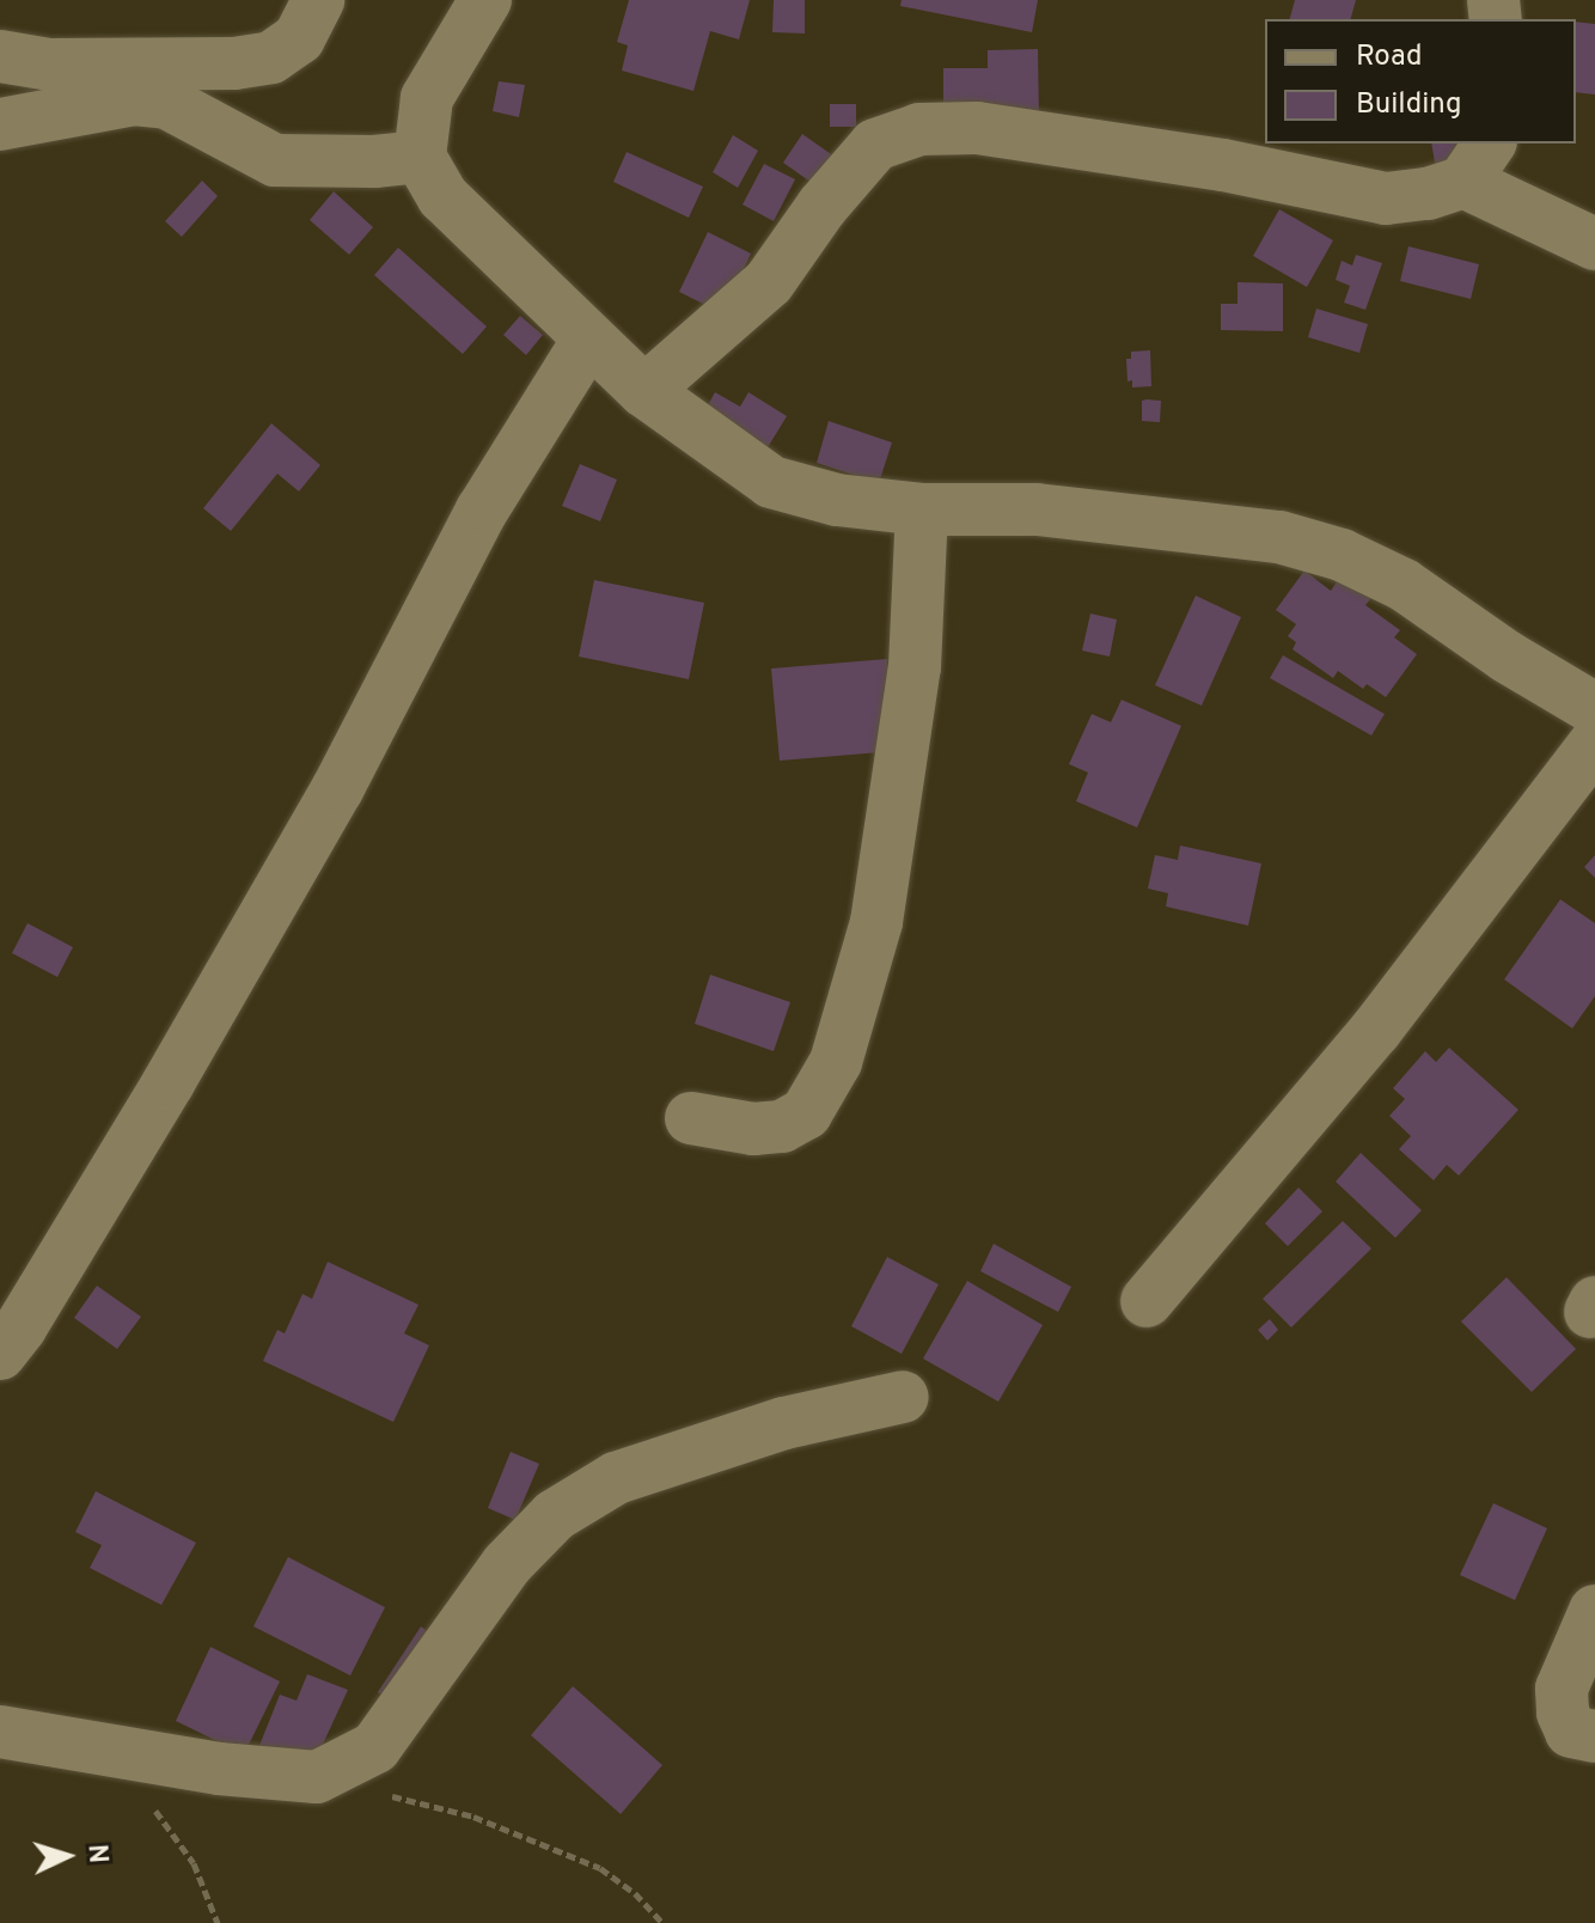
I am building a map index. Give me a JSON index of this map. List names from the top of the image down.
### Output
{
  "legend": ["Road", "Building"],
  "north": "right"
}
